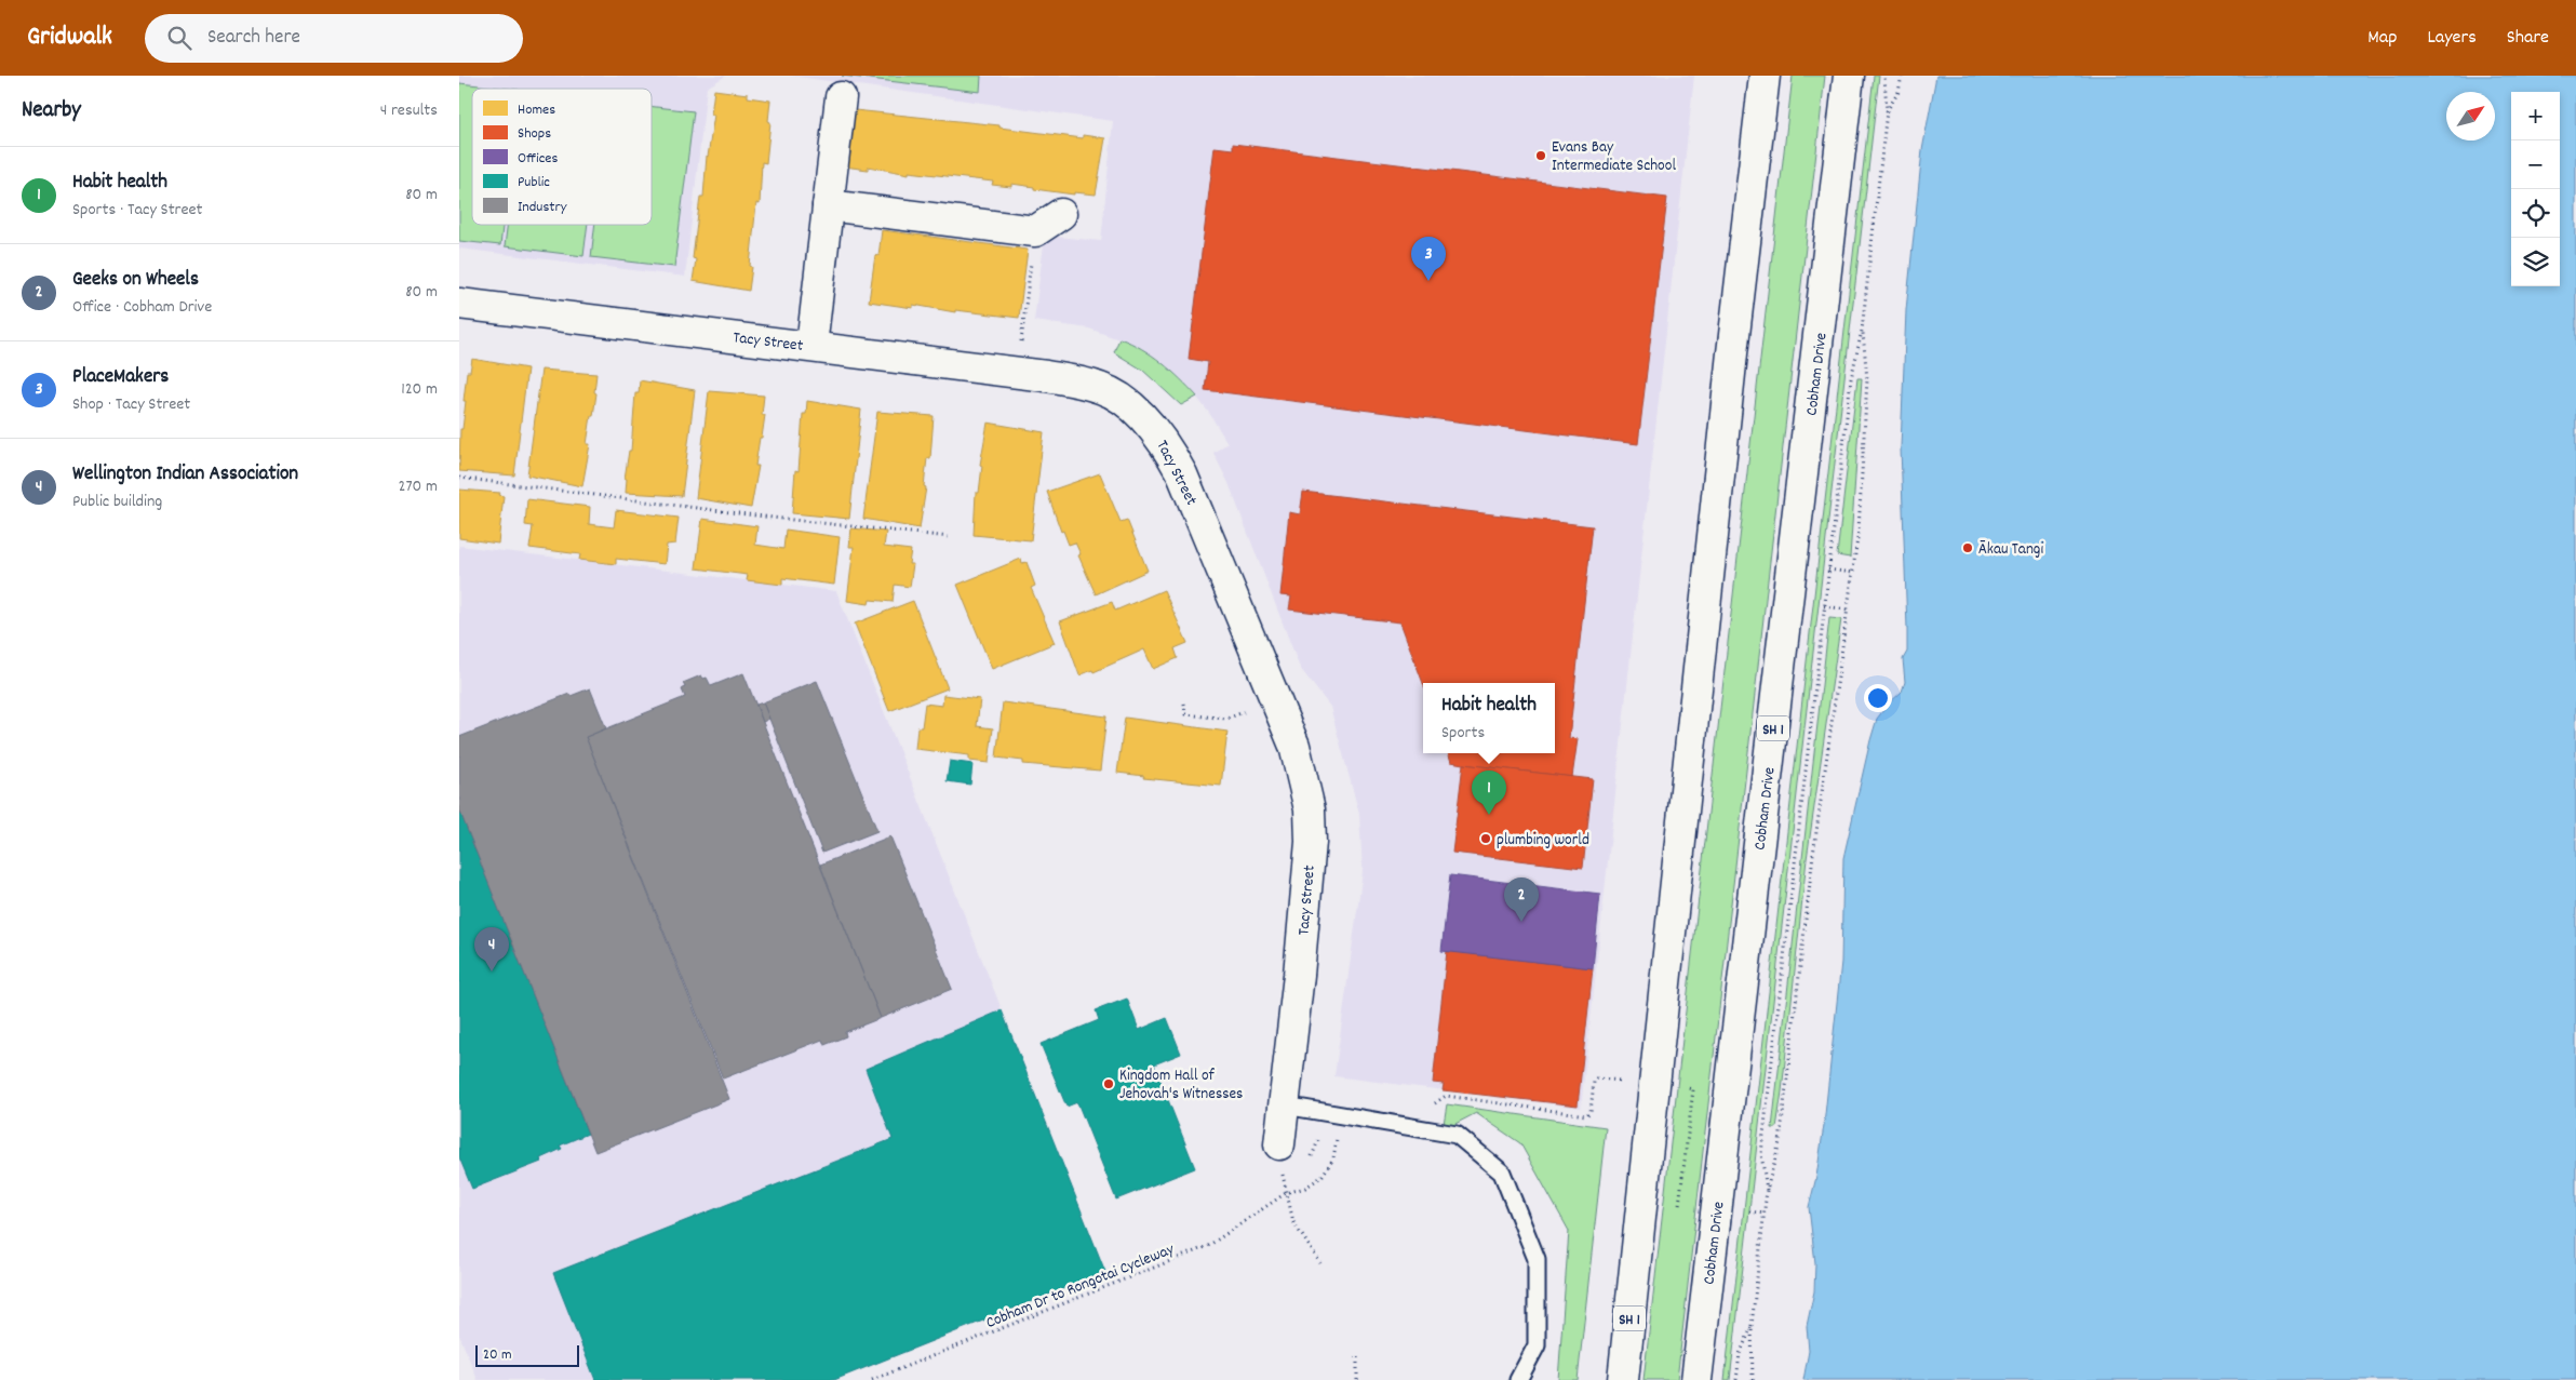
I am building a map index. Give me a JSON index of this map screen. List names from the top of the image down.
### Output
{
  "streets": {
    "main road": ["Tacy Street", "Cobham Drive", "SH 1"],
    "path": ["Cobham Dr to Rongotai Cycleway"]
  },
  "places": [
    "Evans Bay Intermediate School",
    "Ākau Tangi",
    "plumbing world",
    "Kingdom Hall of Jehovah's Witnesses"
  ],
  "legend": [
    "Homes",
    "Shops",
    "Offices",
    "Public",
    "Industry"
  ],
  "scale_bar": "20 m",
  "north": "top right",
  "page": {
    "header": "Gridwalk",
    "search": "Search here",
    "nav": ["Map", "Layers", "Share"],
    "heading": ["Nearby", "4 results"],
    "map_buttons": ["+", "−"],
    "list": [
      {
        "mark": "1",
        "name": "Habit health",
        "note": "Sports · Tacy Street",
        "value": "80 m"
      },
      {
        "mark": "2",
        "name": "Geeks on Wheels",
        "note": "Office · Cobham Drive",
        "value": "80 m"
      },
      {
        "mark": "3",
        "name": "PlaceMakers",
        "note": "Shop · Tacy Street",
        "value": "120 m"
      },
      {
        "mark": "4",
        "name": "Wellington Indian Association",
        "note": "Public building",
        "value": "270 m"
      }
    ],
    "pins": [
      "3",
      "1",
      "2",
      "4"
    ],
    "popup": ["Habit health", "Sports"],
    "scale": "20 m"
  }
}
